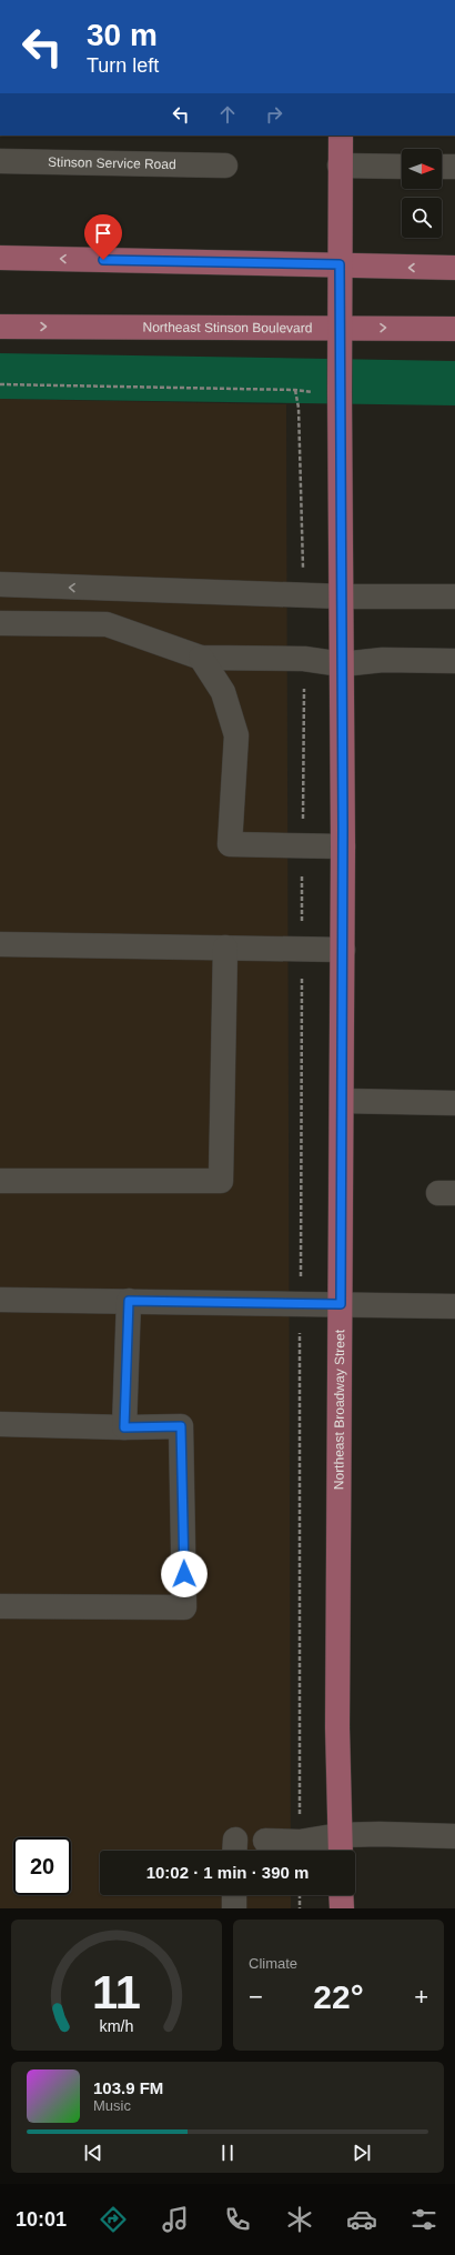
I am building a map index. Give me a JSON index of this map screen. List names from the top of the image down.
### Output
{
  "streets": {
    "main road": ["Northeast Stinson Boulevard", "Northeast Broadway Street"],
    "street": ["Stinson Service Road"]
  },
  "crossings": [
    ["Northeast Stinson Boulevard", "Northeast Broadway Street"]
  ],
  "north": "right",
  "page": {
    "turn": ["30 m", "Turn left"],
    "limit": "20",
    "trip": "10:02 · 1 min · 390 m",
    "tile": "Climate",
    "heat": ["−", "22°", "+"],
    "song": ["103.9 FM", "Music"],
    "tabs": "10:01",
    "gauge": ["11", "km/h"]
  }
}
